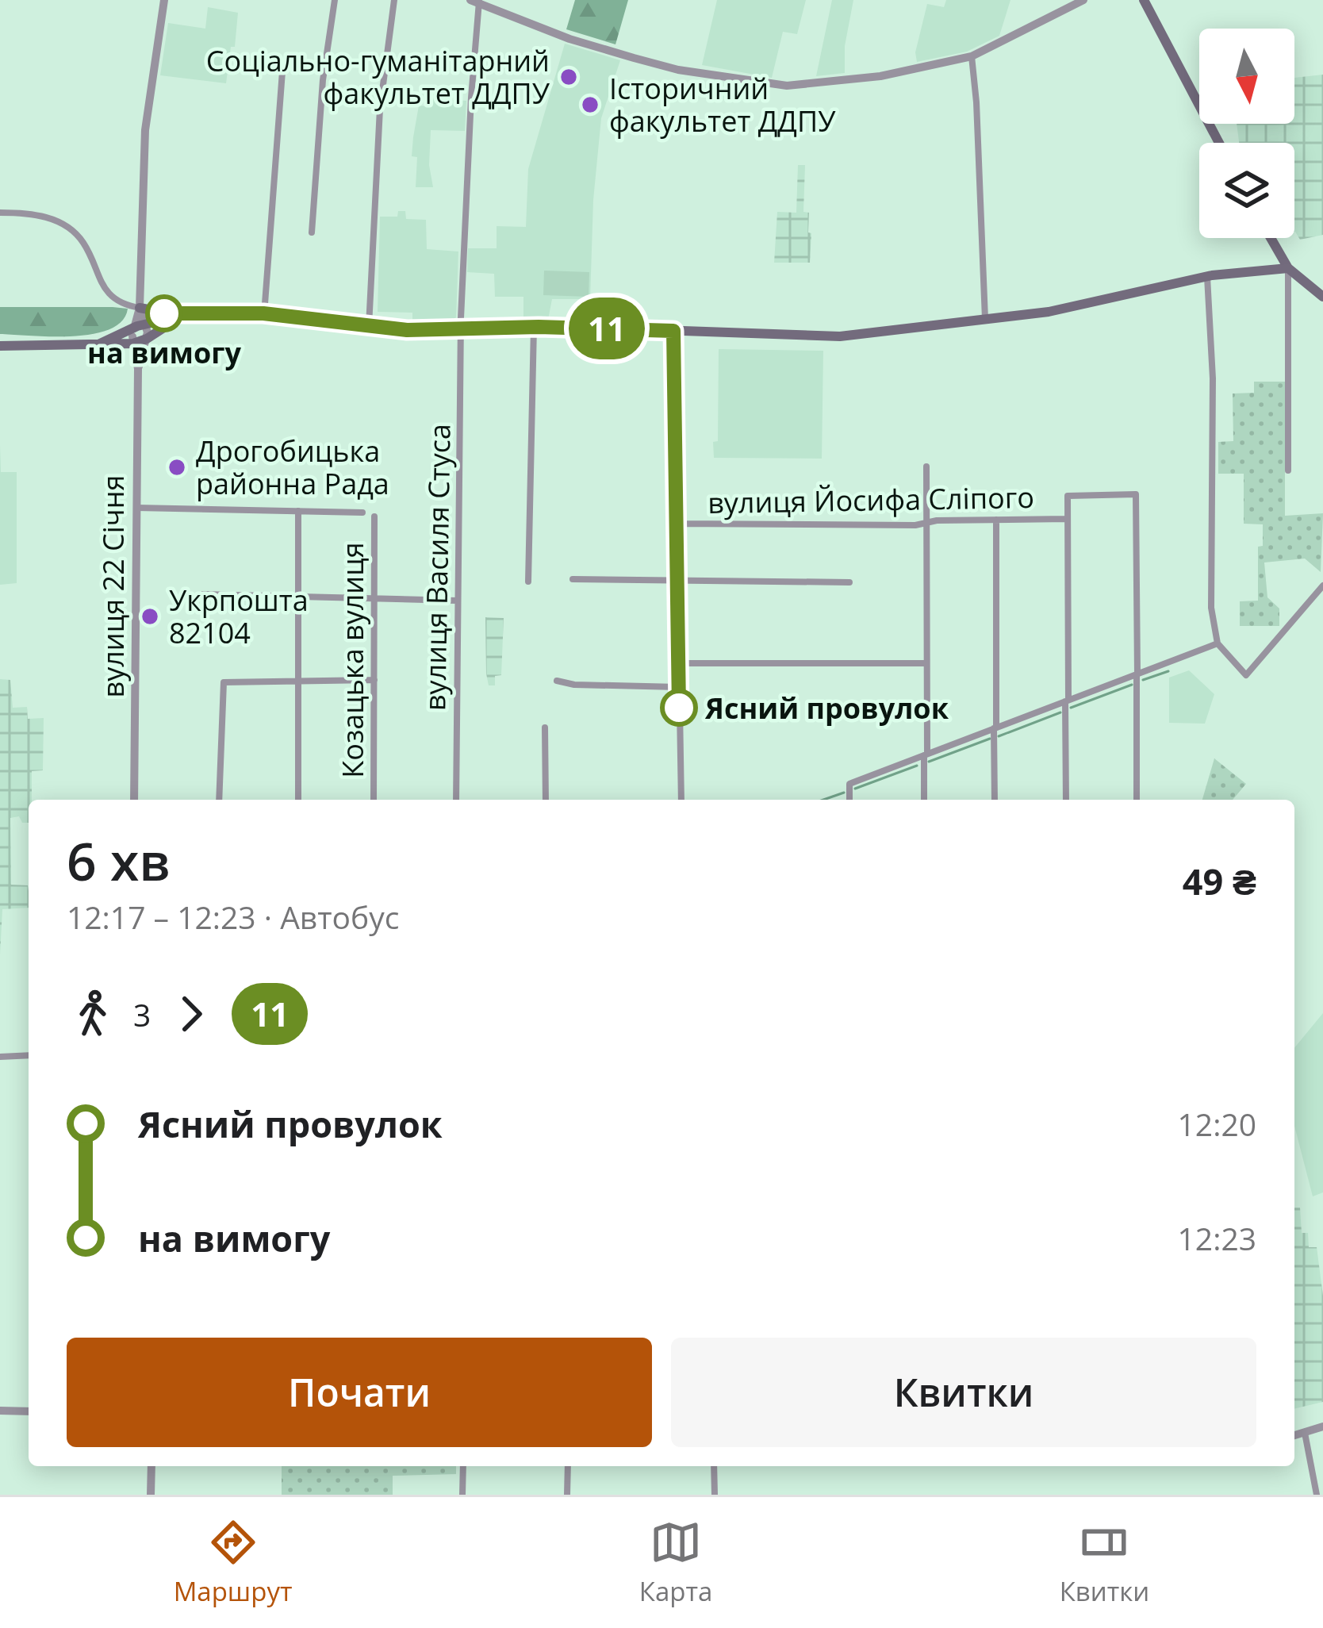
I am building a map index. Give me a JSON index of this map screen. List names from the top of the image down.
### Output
{
  "streets": {
    "street": [
      "вулиця Йосифа Сліпого",
      "вулиця Василя Стуса",
      "вулиця 22 Січня",
      "Козацька вулиця"
    ]
  },
  "places": [
    "Соціально-гуманітарний факультет ДДПУ",
    "Історичний факультет ДДПУ",
    "на вимогу",
    "Дрогобицька районна Рада",
    "Укрпошта 82104",
    "Ясний провулок"
  ],
  "lines": ["bus line 11"],
  "north": "bottom",
  "page": {
    "on_map": "11",
    "heading": ["6 хв", "12:17 – 12:23 · Автобус", "49 ₴"],
    "legs": ["3", "11"],
    "list": [
      {
        "name": "Ясний провулок",
        "value": "12:20"
      },
      {
        "name": "на вимогу",
        "value": "12:23"
      }
    ],
    "buttons": ["Почати", "Квитки"],
    "tabs": ["Маршрут", "Карта", "Квитки"]
  }
}
